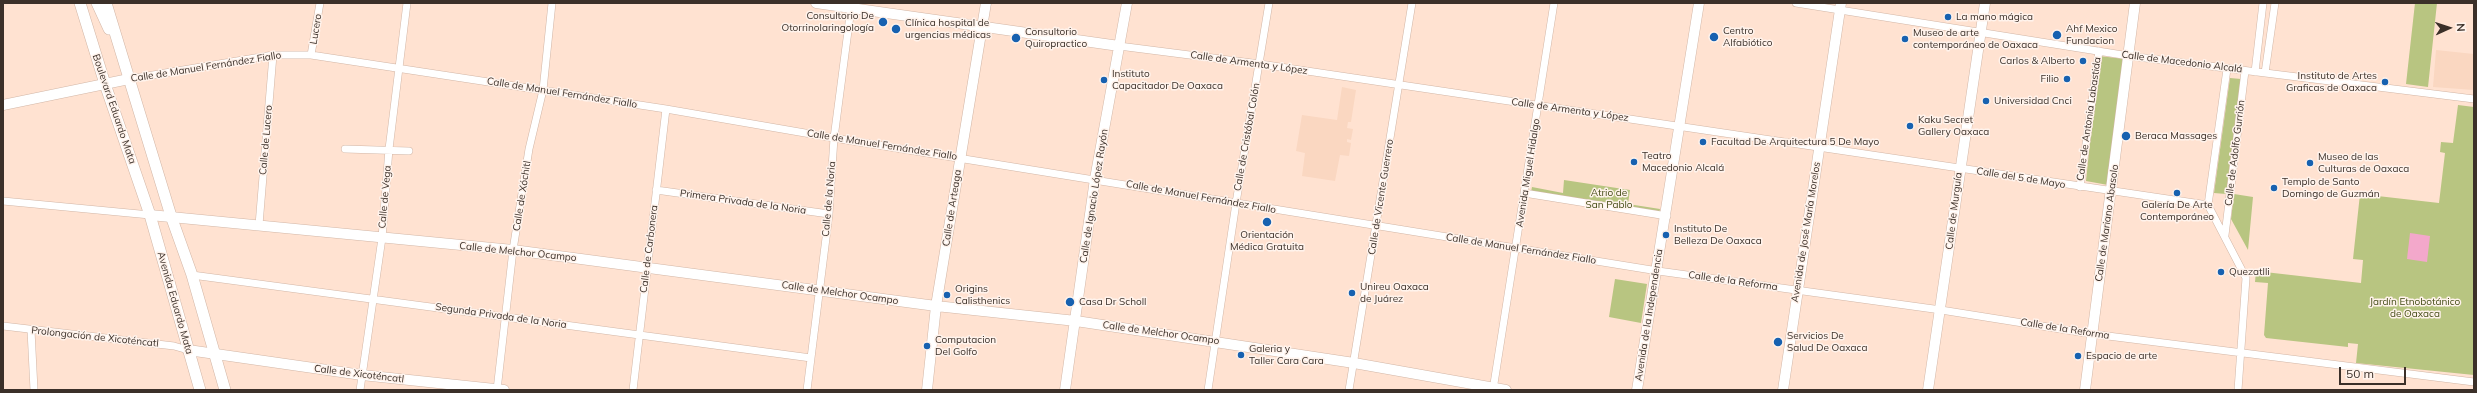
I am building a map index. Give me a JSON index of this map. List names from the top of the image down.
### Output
{
  "streets": {
    "main road": ["Boulevard Eduardo Mata", "Avenida Eduardo Mata"],
    "street": [
      "Lucero",
      "Calle de Macedonio Alcalá",
      "Calle de Armenta y López",
      "Calle de Manuel Fernández Fiallo",
      "Calle de Antonia Labastida",
      "Calle de Cristóbal Colón",
      "Calle de Lucero",
      "Calle de Adolfo Gurrión",
      "Avenida Miguel Hidalgo",
      "Calle del 5 de Mayo",
      "Calle de Xóchitl",
      "Calle de Ignacio López Rayón",
      "Calle de Vega",
      "Calle de Vicente Guerrero",
      "Calle de la Noria",
      "Primera Privada de la Noria",
      "Calle de Arteaga",
      "Calle de Murguía",
      "Calle de Mariano Abasolo",
      "Avenida de José María Morelos",
      "Calle de Carbonera",
      "Calle de Melchor Ocampo",
      "Calle de la Reforma",
      "Avenida de la Independencia",
      "Segunda Privada de la Noria",
      "Prolongación de Xicoténcatl",
      "Calle de Xicoténcatl"
    ]
  },
  "crossings": [
    ["Lucero", "Calle de Manuel Fernández Fiallo"],
    ["Calle de Macedonio Alcalá", "Calle de Antonia Labastida"],
    ["Calle de Macedonio Alcalá", "Calle de Adolfo Gurrión"],
    ["Calle de Macedonio Alcalá", "Calle de Murguía"],
    ["Calle de Macedonio Alcalá", "Calle de Mariano Abasolo"],
    ["Calle de Macedonio Alcalá", "Avenida de José María Morelos"],
    ["Calle de Armenta y López", "Calle de Cristóbal Colón"],
    ["Calle de Armenta y López", "Avenida Miguel Hidalgo"],
    ["Calle de Armenta y López", "Calle del 5 de Mayo"],
    ["Calle de Armenta y López", "Calle de Ignacio López Rayón"],
    ["Calle de Armenta y López", "Calle de Vicente Guerrero"],
    ["Calle de Armenta y López", "Calle de la Noria"],
    ["Calle de Armenta y López", "Calle de Arteaga"],
    ["Calle de Armenta y López", "Avenida de la Independencia"],
    ["Calle de Manuel Fernández Fiallo", "Boulevard Eduardo Mata"],
    ["Calle de Manuel Fernández Fiallo", "Calle de Cristóbal Colón"],
    ["Calle de Manuel Fernández Fiallo", "Calle de Lucero"],
    ["Calle de Manuel Fernández Fiallo", "Avenida Miguel Hidalgo"],
    ["Calle de Manuel Fernández Fiallo", "Calle de Xóchitl"],
    ["Calle de Manuel Fernández Fiallo", "Calle de Ignacio López Rayón"],
    ["Calle de Manuel Fernández Fiallo", "Calle de Vega"],
    ["Calle de Manuel Fernández Fiallo", "Calle de Vicente Guerrero"],
    ["Calle de Manuel Fernández Fiallo", "Calle de la Noria"],
    ["Calle de Manuel Fernández Fiallo", "Calle de Arteaga"],
    ["Calle de Manuel Fernández Fiallo", "Calle de Carbonera"],
    ["Calle de Manuel Fernández Fiallo", "Calle de la Reforma"],
    ["Calle de Manuel Fernández Fiallo", "Avenida de la Independencia"],
    ["Boulevard Eduardo Mata", "Calle de Melchor Ocampo"],
    ["Boulevard Eduardo Mata", "Avenida Eduardo Mata"],
    ["Calle de Antonia Labastida", "Calle del 5 de Mayo"],
    ["Calle de Cristóbal Colón", "Calle de Melchor Ocampo"],
    ["Calle de Lucero", "Calle de Melchor Ocampo"],
    ["Calle de Adolfo Gurrión", "Calle del 5 de Mayo"],
    ["Avenida Miguel Hidalgo", "Calle de Melchor Ocampo"],
    ["Calle del 5 de Mayo", "Calle de Murguía"],
    ["Calle del 5 de Mayo", "Calle de Mariano Abasolo"],
    ["Calle del 5 de Mayo", "Avenida de José María Morelos"],
    ["Calle del 5 de Mayo", "Avenida de la Independencia"],
    ["Calle de Xóchitl", "Calle de Melchor Ocampo"],
    ["Calle de Xóchitl", "Segunda Privada de la Noria"],
    ["Calle de Xóchitl", "Calle de Xicoténcatl"],
    ["Calle de Ignacio López Rayón", "Calle de Melchor Ocampo"],
    ["Calle de Vega", "Calle de Melchor Ocampo"],
    ["Calle de Vega", "Segunda Privada de la Noria"],
    ["Calle de Vega", "Calle de Xicoténcatl"],
    ["Calle de Vicente Guerrero", "Calle de Melchor Ocampo"],
    ["Calle de la Noria", "Primera Privada de la Noria"],
    ["Calle de la Noria", "Calle de Melchor Ocampo"],
    ["Calle de la Noria", "Segunda Privada de la Noria"],
    ["Primera Privada de la Noria", "Calle de Carbonera"],
    ["Calle de Arteaga", "Calle de Melchor Ocampo"],
    ["Calle de Murguía", "Calle de la Reforma"],
    ["Calle de Mariano Abasolo", "Calle de la Reforma"],
    ["Avenida de José María Morelos", "Calle de la Reforma"],
    ["Calle de Carbonera", "Calle de Melchor Ocampo"],
    ["Calle de Carbonera", "Segunda Privada de la Noria"],
    ["Calle de Melchor Ocampo", "Avenida Eduardo Mata"],
    ["Calle de la Reforma", "Avenida de la Independencia"],
    ["Avenida Eduardo Mata", "Prolongación de Xicoténcatl"],
    ["Avenida Eduardo Mata", "Calle de Xicoténcatl"],
    ["Prolongación de Xicoténcatl", "Calle de Xicoténcatl"]
  ],
  "parks": ["Atrio de San Pablo", "Jardín Etnobotánico de Oaxaca"],
  "places": [
    "La mano mágica",
    "Consultorio De Otorrinolaringología",
    "Clínica hospital de urgencias médicas",
    "Ahf Mexico Fundacion",
    "Centro Alfabiótico",
    "Consultorio Quiropractico",
    "Museo de arte contemporáneo de Oaxaca",
    "Carlos & Alberto",
    "Filio",
    "Instituto Capacitador De Oaxaca",
    "Instituto de Artes Graficas de Oaxaca",
    "Universidad Cnci",
    "Kaku Secret Gallery Oaxaca",
    "Beraca Massages",
    "Facultad De Arquitectura 5 De Mayo",
    "Teatro Macedonio Alcalá",
    "Museo de las Culturas de Oaxaca",
    "Templo de Santo Domingo de Guzmán",
    "Galería De Arte Contemporáneo",
    "Orientación Médica Gratuita",
    "Instituto De Belleza De Oaxaca",
    "Quezatlli",
    "Unireu Oaxaca de Juárez",
    "Origins Calisthenics",
    "Casa Dr Scholl",
    "Servicios De Salud De Oaxaca",
    "Computacion Del Golfo",
    "Galeria y Taller Cara Cara",
    "Espacio de arte"
  ],
  "scale_bar": "50 m",
  "north": "right"
}
